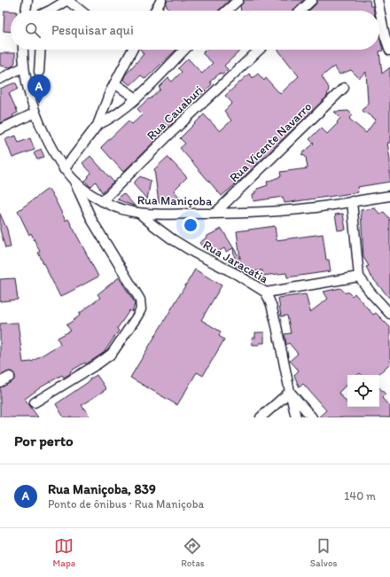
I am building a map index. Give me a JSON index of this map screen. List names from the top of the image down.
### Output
{
  "streets": {
    "street": [
      "Rua Cauaburi",
      "Rua Vicente Navarro",
      "Rua Maniçoba",
      "Rua Jaracatia"
    ]
  },
  "crossings": [
    ["Rua Cauaburi", "Rua Maniçoba"],
    ["Rua Vicente Navarro", "Rua Maniçoba"],
    ["Rua Maniçoba", "Rua Jaracatia"]
  ],
  "page": {
    "search": "Pesquisar aqui",
    "pins": "A",
    "heading": "Por perto",
    "list": [
      {
        "mark": "A",
        "name": "Rua Maniçoba, 839",
        "note": "Ponto de ônibus · Rua Maniçoba",
        "value": "140 m"
      }
    ],
    "nav": ["Mapa", "Rotas", "Salvos"]
  }
}
